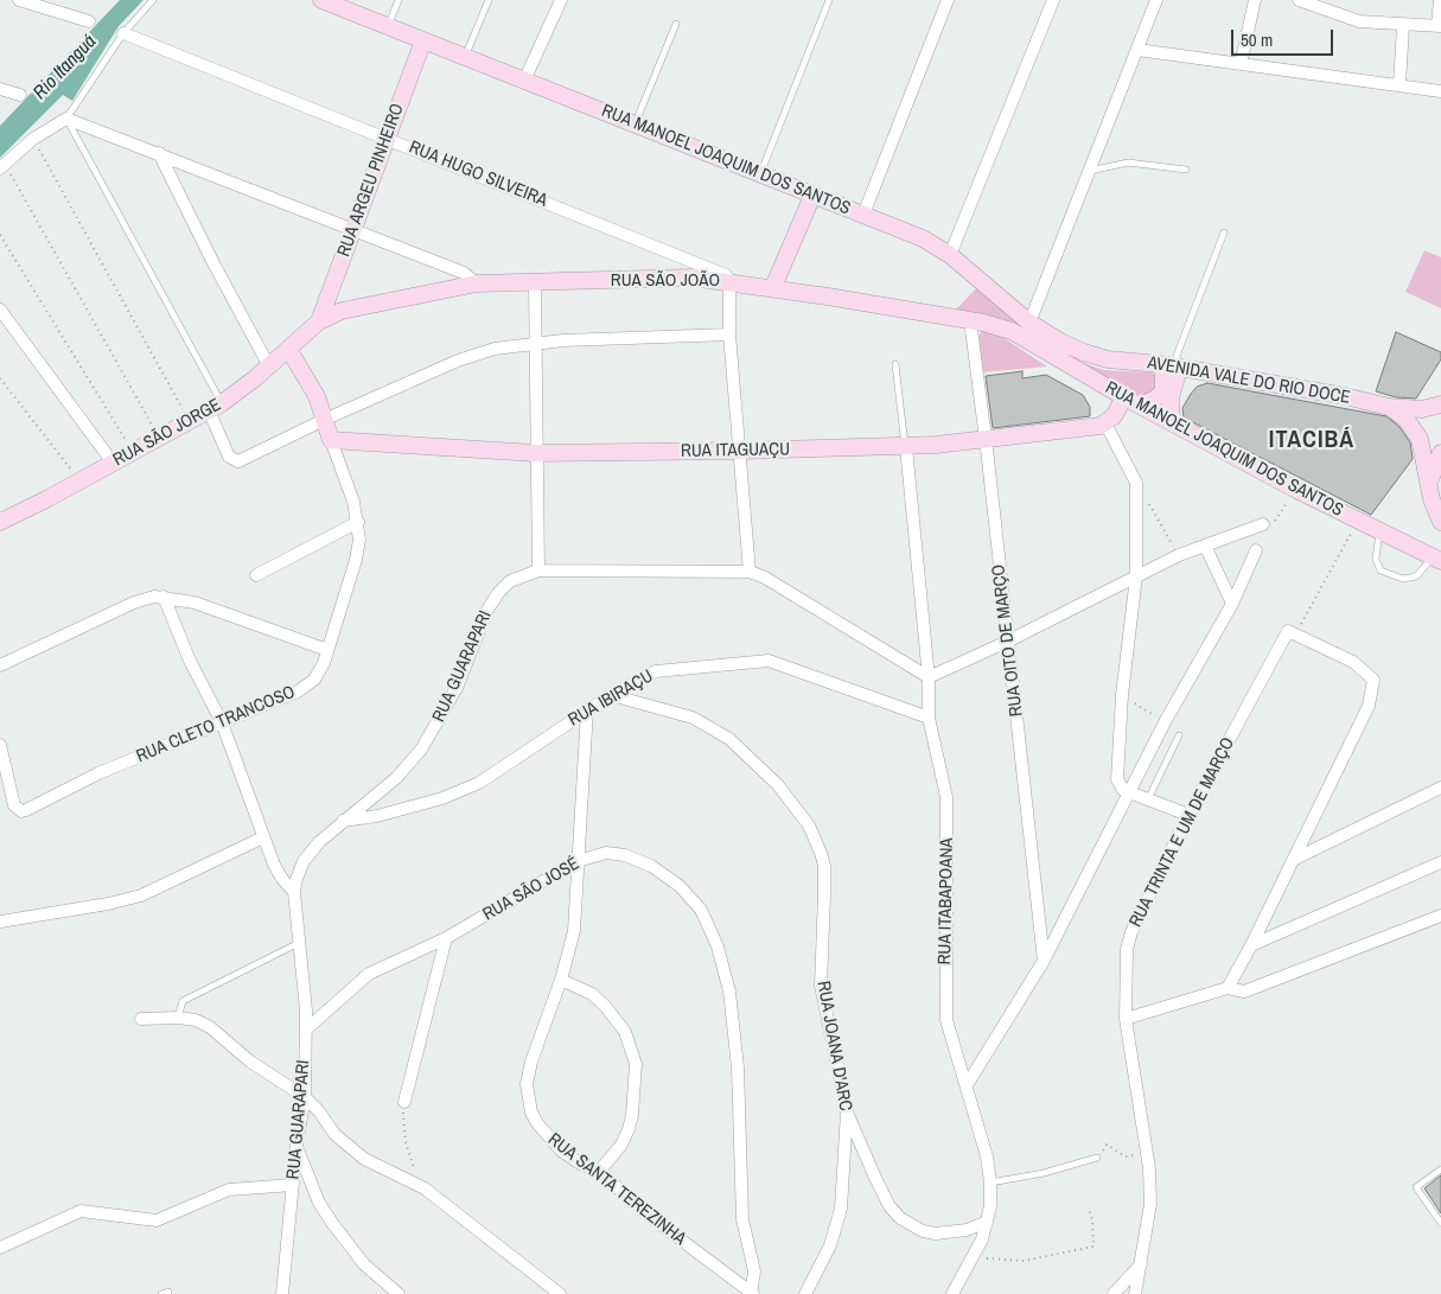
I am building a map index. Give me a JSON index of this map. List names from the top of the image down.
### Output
{
  "streets": {
    "main road": [
      "RUA MANOEL JOAQUIM DOS SANTOS",
      "RUA ARGEU PINHEIRO",
      "RUA SÃO JOÃO",
      "AVENIDA VALE DO RIO DOCE",
      "RUA SÃO JORGE",
      "RUA ITAGUAÇU",
      "RUA CLETO TRANCOSO"
    ],
    "street": [
      "RUA HUGO SILVEIRA",
      "RUA OITO DE MARÇO",
      "RUA GUARAPARI",
      "RUA IBIRAÇU",
      "RUA TRINTA E UM DE MARÇO",
      "RUA SÃO JOSÉ",
      "RUA ITABAPOANA",
      "RUA JOANA D'ARC",
      "RUA SANTA TEREZINHA"
    ]
  },
  "crossings": [
    ["RUA MANOEL JOAQUIM DOS SANTOS", "RUA ARGEU PINHEIRO"],
    ["RUA MANOEL JOAQUIM DOS SANTOS", "RUA SÃO JOÃO"],
    ["RUA MANOEL JOAQUIM DOS SANTOS", "AVENIDA VALE DO RIO DOCE"],
    ["RUA HUGO SILVEIRA", "RUA ARGEU PINHEIRO"],
    ["RUA HUGO SILVEIRA", "RUA SÃO JOÃO"],
    ["RUA ARGEU PINHEIRO", "RUA SÃO JOÃO"],
    ["RUA ARGEU PINHEIRO", "RUA SÃO JORGE"],
    ["RUA SÃO JOÃO", "RUA SÃO JORGE"],
    ["RUA SÃO JOÃO", "RUA OITO DE MARÇO"],
    ["RUA SÃO JORGE", "RUA CLETO TRANCOSO"],
    ["RUA ITAGUAÇU", "RUA OITO DE MARÇO"],
    ["RUA ITAGUAÇU", "RUA CLETO TRANCOSO"],
    ["RUA ITAGUAÇU", "RUA ITABAPOANA"],
    ["RUA GUARAPARI", "RUA IBIRAÇU"],
    ["RUA GUARAPARI", "RUA SÃO JOSÉ"],
    ["RUA GUARAPARI", "RUA ITABAPOANA"],
    ["RUA IBIRAÇU", "RUA ITABAPOANA"],
    ["RUA IBIRAÇU", "RUA JOANA D'ARC"],
    ["RUA IBIRAÇU", "RUA SANTA TEREZINHA"],
    ["RUA SÃO JOSÉ", "RUA SANTA TEREZINHA"]
  ],
  "districts": ["ITACIBÁ"],
  "water": ["Rio Itanguá"],
  "scale_bar": "50 m"
}
